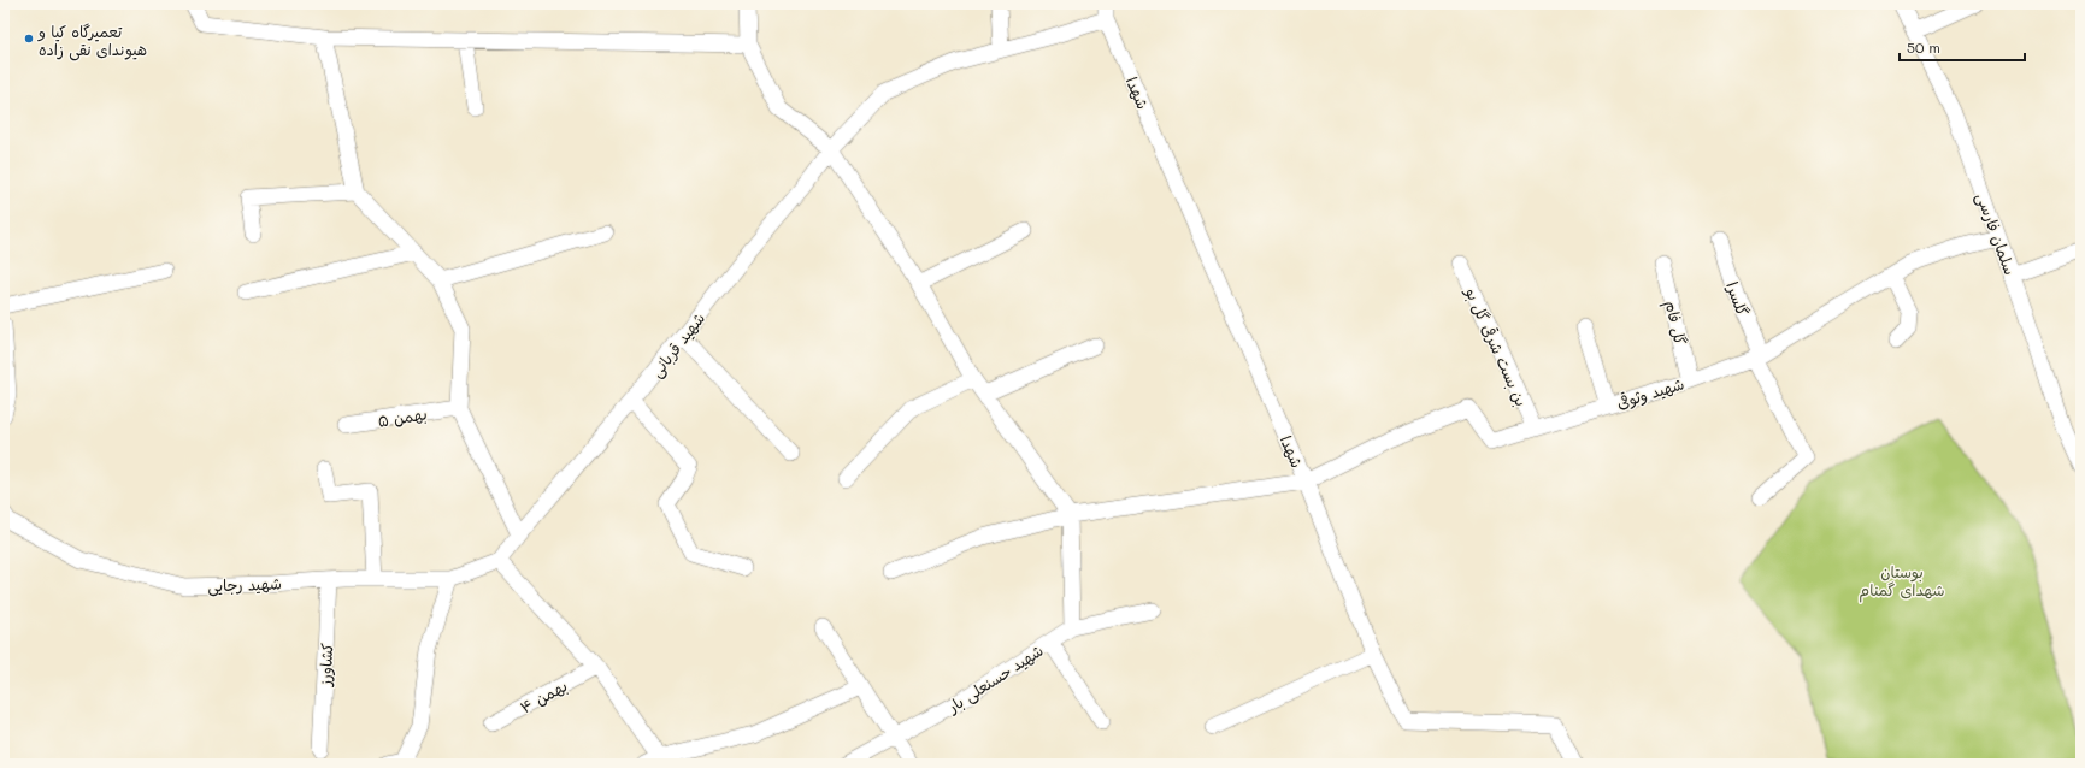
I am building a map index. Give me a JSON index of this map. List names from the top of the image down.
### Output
{
  "streets": {
    "street": [
      "شهدا",
      "سلمان فارسی",
      "گلسرا",
      "گل فام",
      "شهید قربانی",
      "بن بست شرقی گل بو",
      "شهید وثوقی",
      "بهمن ۵",
      "شهید رجایی",
      "کشاورز",
      "شهید حسنعلی بار",
      "بهمن ۴"
    ]
  },
  "crossings": [
    ["شهدا", "شهید قربانی"],
    ["شهدا", "شهید وثوقی"],
    ["سلمان فارسی", "شهید وثوقی"],
    ["گلسرا", "شهید وثوقی"],
    ["گل فام", "شهید وثوقی"],
    ["شهید قربانی", "شهید رجایی"],
    ["بن بست شرقی گل بو", "شهید وثوقی"],
    ["شهید رجایی", "کشاورز"]
  ],
  "parks": ["بوستان شهدای گمنام"],
  "places": ["تعمیرگاه کیا و هیوندای نقی زاده"],
  "scale_bar": "50 m"
}
